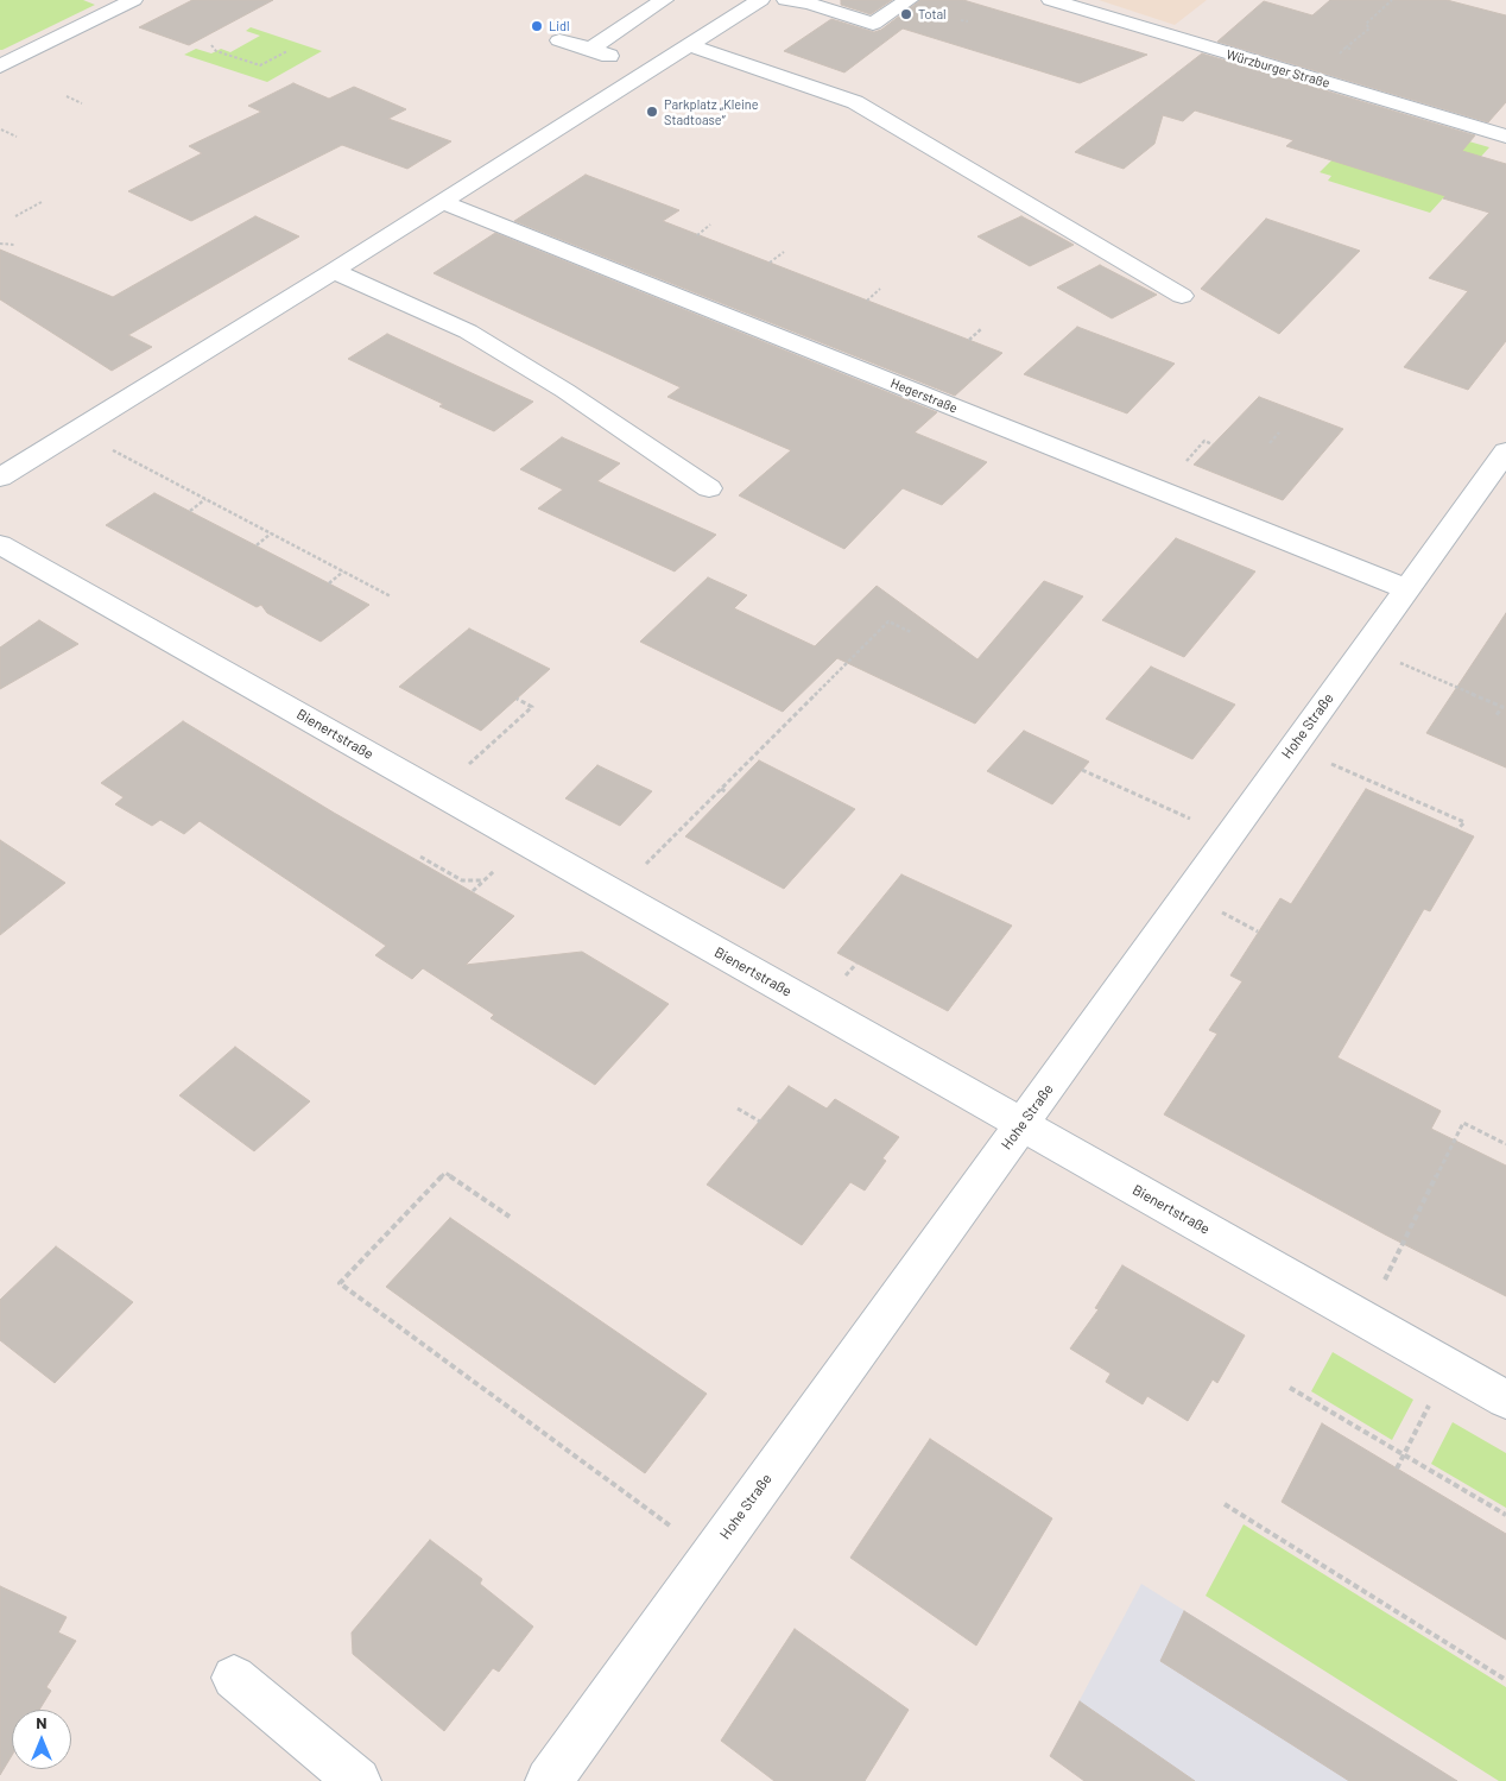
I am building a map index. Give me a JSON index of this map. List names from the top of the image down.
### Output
{
  "streets": {
    "street": [
      "Würzburger Straße",
      "Hegerstraße",
      "Hohe Straße",
      "Bienertstraße"
    ]
  },
  "crossings": [
    ["Hegerstraße", "Hohe Straße"],
    ["Hohe Straße", "Bienertstraße"]
  ],
  "places": ["Total", "Lidl", "Parkplatz „Kleine Stadtoase“"],
  "north": "top"
}
